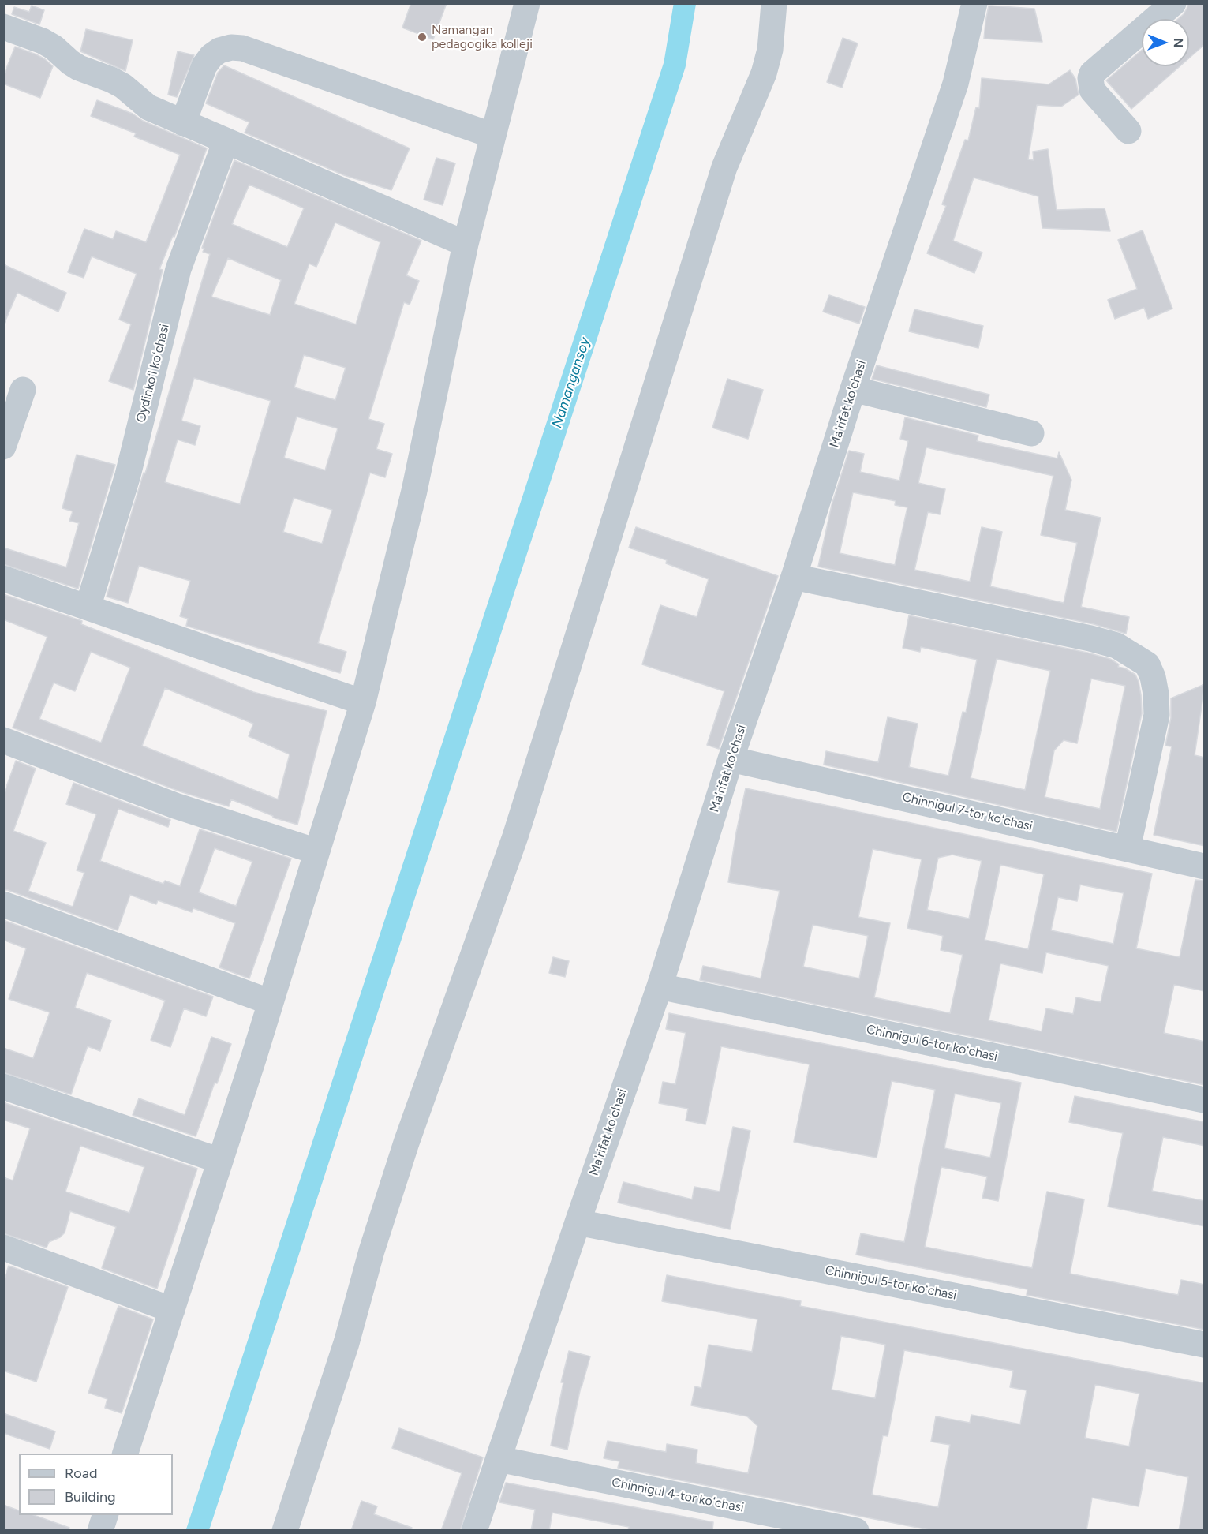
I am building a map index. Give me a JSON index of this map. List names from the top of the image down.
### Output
{
  "streets": {
    "street": [
      "Oydinkoʻl koʻchasi",
      "Maʼrifat ko'chasi",
      "Chinnigul 7-tor koʻchasi",
      "Chinnigul 6-tor koʻchasi",
      "Chinnigul 5-tor koʻchasi",
      "Chinnigul 4-tor koʻchasi"
    ]
  },
  "crossings": [
    ["Maʼrifat ko'chasi", "Chinnigul 7-tor koʻchasi"],
    ["Maʼrifat ko'chasi", "Chinnigul 6-tor koʻchasi"],
    ["Maʼrifat ko'chasi", "Chinnigul 5-tor koʻchasi"],
    ["Maʼrifat ko'chasi", "Chinnigul 4-tor koʻchasi"]
  ],
  "water": ["Namangansoy"],
  "places": ["Namangan pedagogika kolleji"],
  "legend": ["Road", "Building"],
  "north": "right"
}
